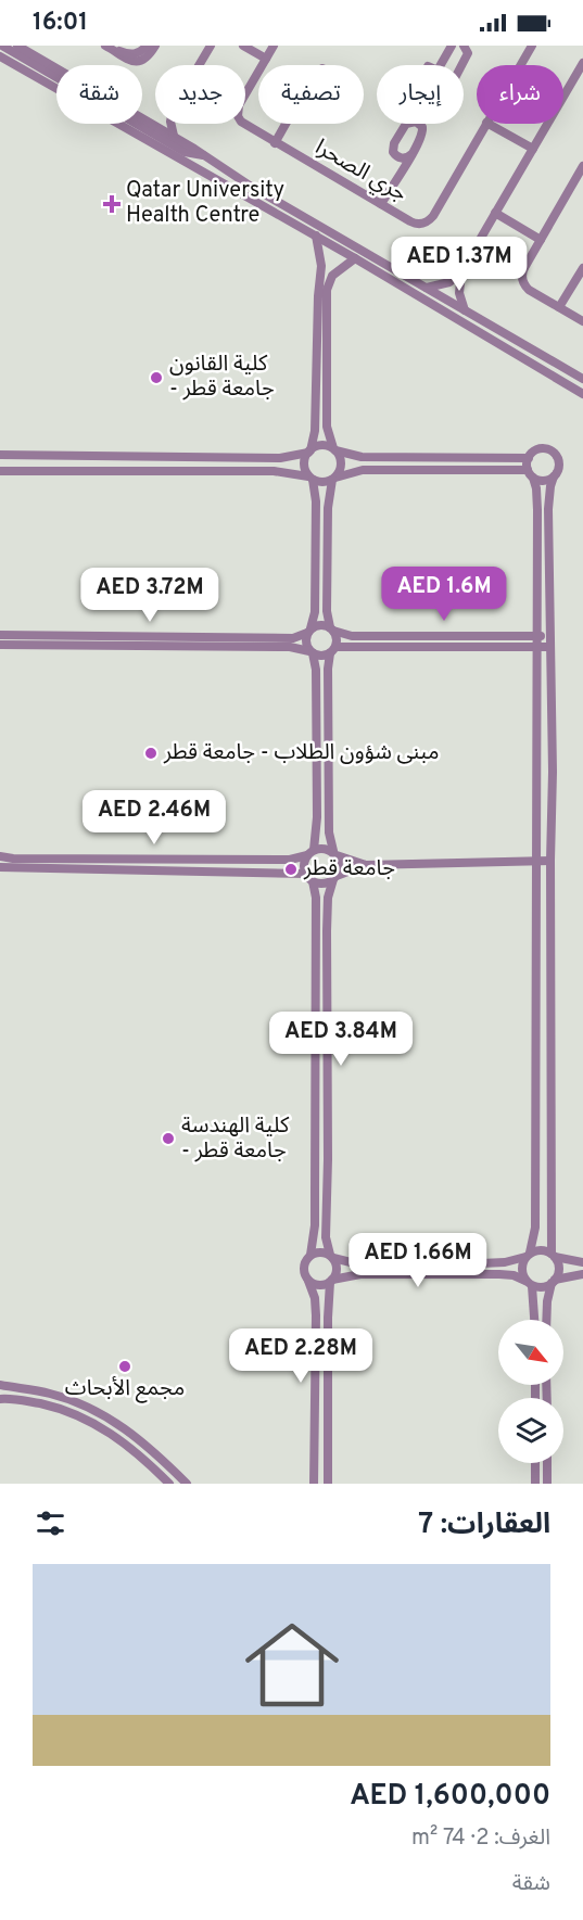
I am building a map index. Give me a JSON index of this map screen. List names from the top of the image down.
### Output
{
  "streets": {
    "street": ["جري الصحرا"]
  },
  "places": {
    "health": ["Qatar University Health Centre"],
    "other": [
      "كلية القانون - جامعة قطر",
      "مبنى شؤون الطلاب - جامعة قطر",
      "جامعة قطر",
      "كلية الهندسة - جامعة قطر",
      "مجمع الأبحاث"
    ]
  },
  "north": "bottom right",
  "page": {
    "status": "16:01",
    "chip": [
      "شراء",
      "إيجار",
      "تصفية",
      "جديد",
      "شقة"
    ],
    "price": [
      "AED 1.37M",
      "AED 1.6M",
      "AED 3.72M",
      "AED 2.46M",
      "AED 3.84M",
      "AED 1.66M",
      "AED 2.28M"
    ],
    "heading": "العقارات: 7",
    "list": [
      {
        "name": "AED 1,600,000",
        "note": "الغرف: 2 · 74 m² · شقة"
      }
    ]
  }
}
